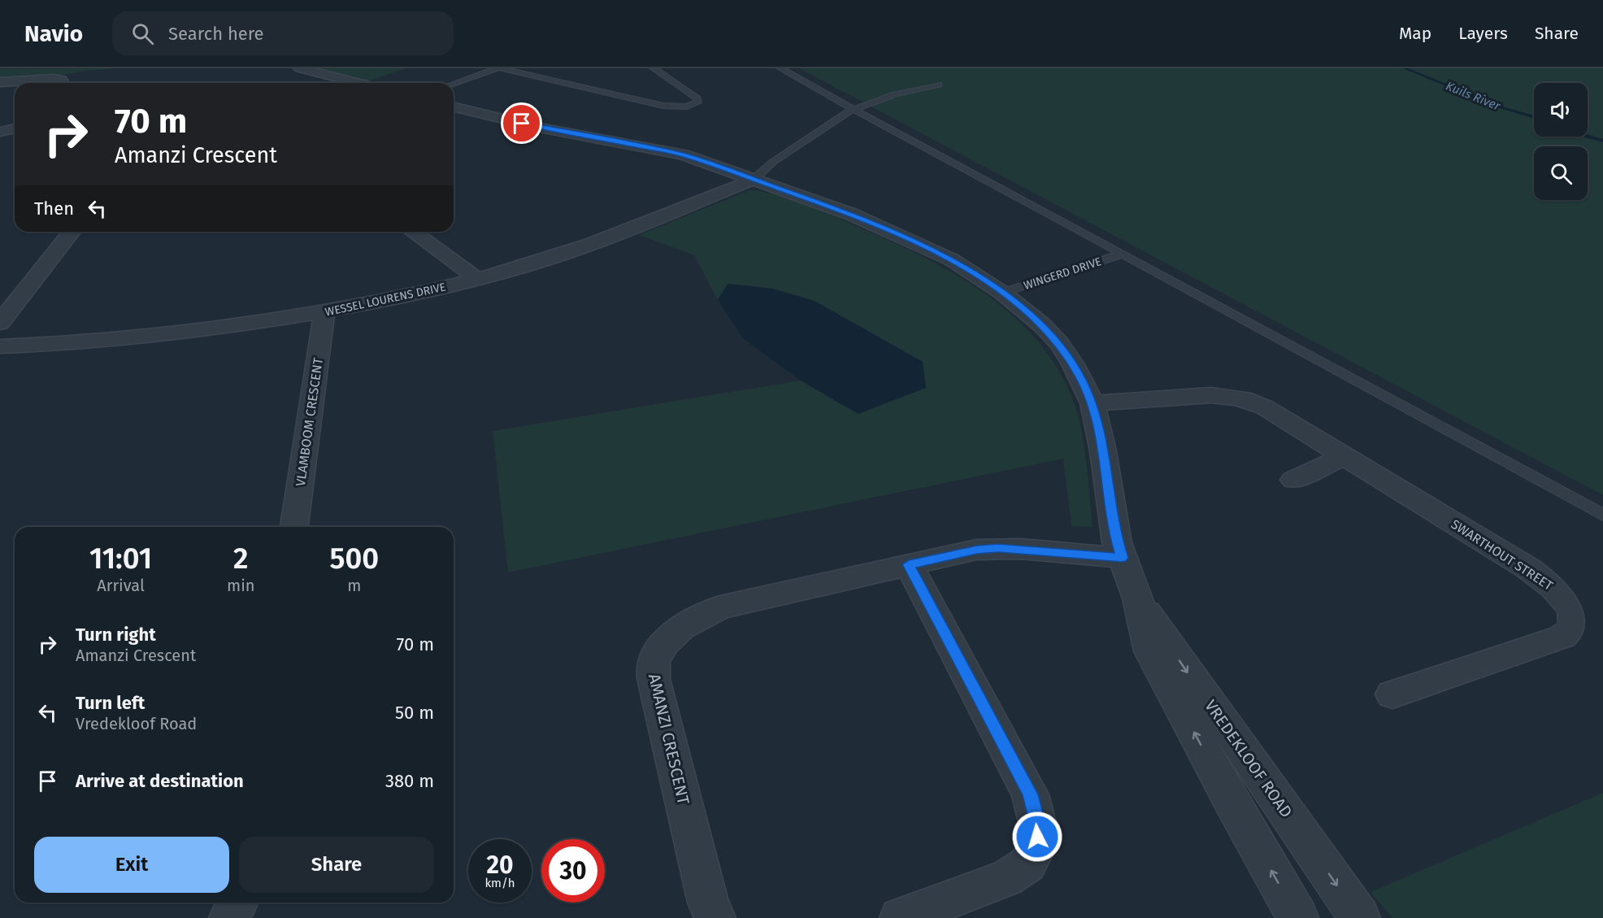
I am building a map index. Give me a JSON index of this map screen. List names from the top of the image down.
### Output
{
  "streets": {
    "street": [
      "WESSEL LOURENS DRIVE",
      "VLAMBOOM CRESCENT",
      "SWARTHOUT STREET",
      "AMANZI CRESCENT",
      "VREDEKLOOF ROAD"
    ],
    "lane": ["WINGERD DRIVE"]
  },
  "crossings": [
    ["WINGERD DRIVE", "VREDEKLOOF ROAD"],
    ["WESSEL LOURENS DRIVE", "VLAMBOOM CRESCENT"],
    ["WESSEL LOURENS DRIVE", "VREDEKLOOF ROAD"],
    ["SWARTHOUT STREET", "VREDEKLOOF ROAD"],
    ["AMANZI CRESCENT", "VREDEKLOOF ROAD"]
  ],
  "water": ["Kuils River"],
  "page": {
    "header": "Navio",
    "search": "Search here",
    "nav": ["Map", "Layers", "Share"],
    "turn": ["70 m", "Amanzi Crescent"],
    "then": "Then",
    "eta": [
      "11:01",
      "Arrival",
      "2",
      "min",
      "500",
      "m"
    ],
    "list": [
      {
        "name": "Turn right",
        "note": "Amanzi Crescent",
        "value": "70 m"
      },
      {
        "name": "Turn left",
        "note": "Vredekloof Road",
        "value": "50 m"
      },
      {
        "name": "Arrive at destination",
        "value": "380 m"
      }
    ],
    "buttons": ["Exit", "Share"],
    "speed": "20 km/h",
    "limit": "30"
  }
}
